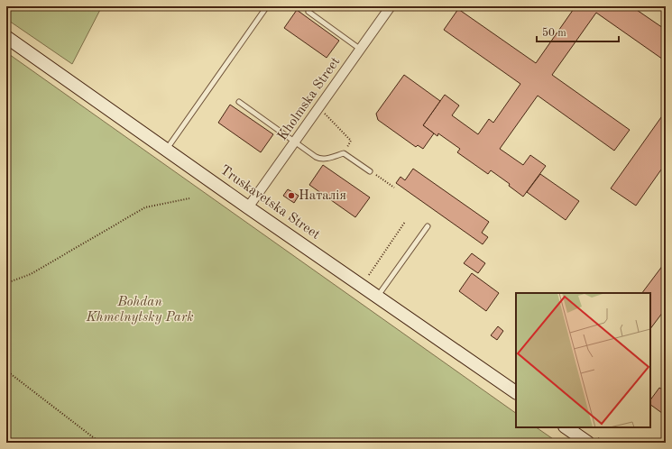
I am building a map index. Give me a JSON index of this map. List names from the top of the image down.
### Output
{
  "streets": {
    "main road": ["Truskavetska Street"],
    "street": ["Kholmska Street"]
  },
  "crossings": [
    ["Kholmska Street", "Truskavetska Street"]
  ],
  "parks": ["Bohdan Khmelnytsky Park"],
  "places": ["Наталія"],
  "scale_bar": "50 m"
}
